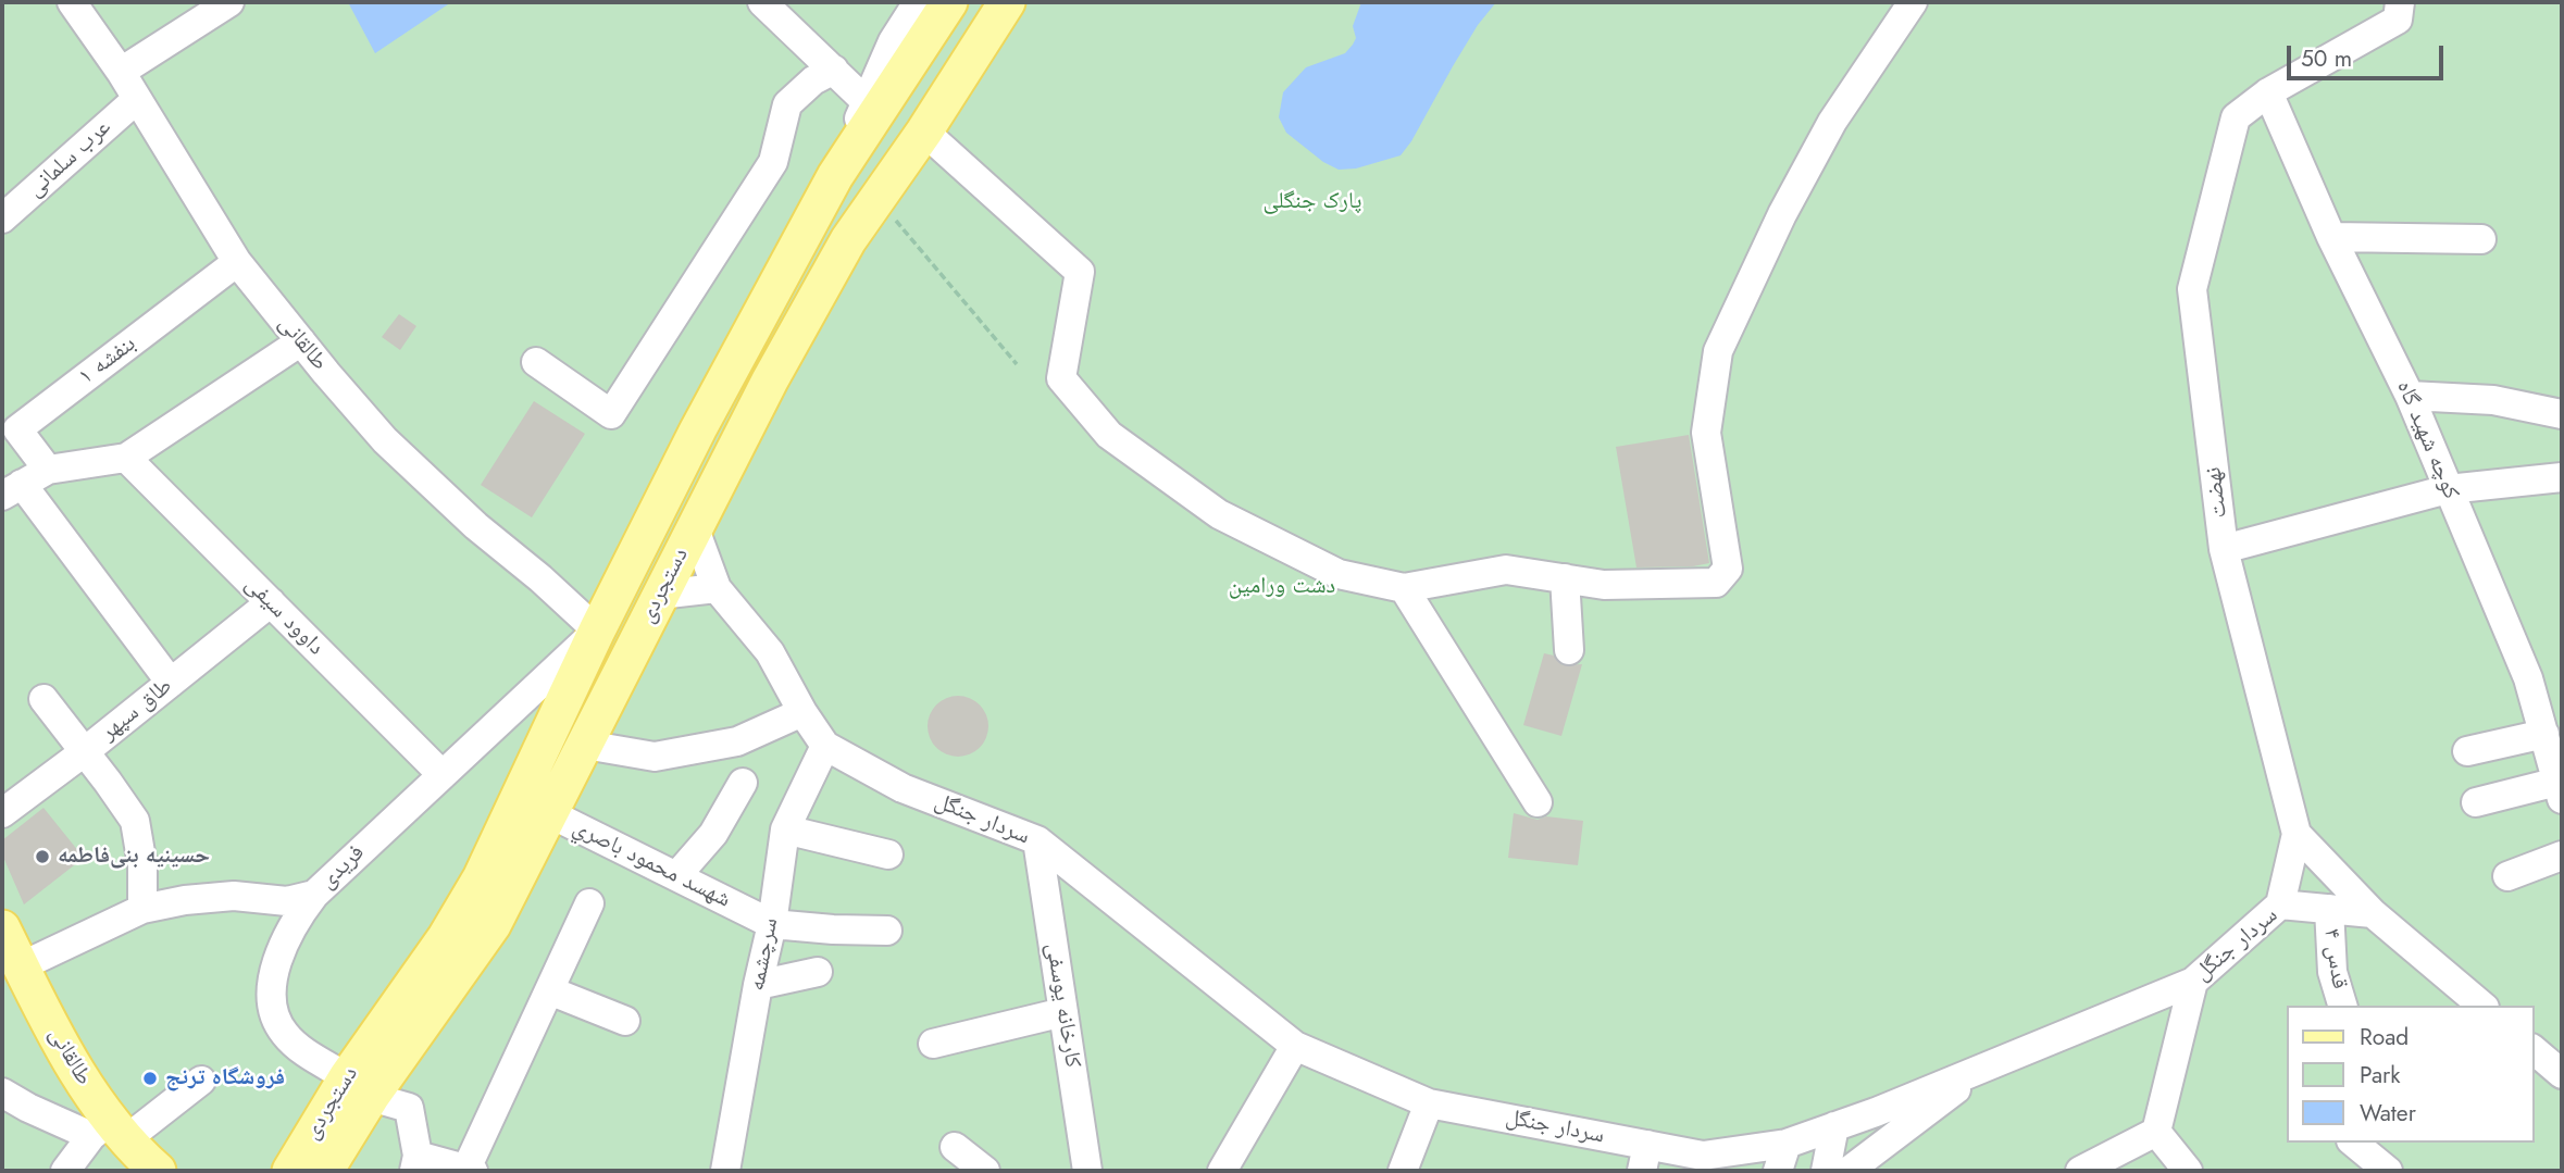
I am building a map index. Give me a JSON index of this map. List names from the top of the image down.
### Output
{
  "streets": {
    "main road": ["طالقانی", "دستجردی"],
    "street": [
      "عرب سلمانی",
      "بنفشه ۱",
      "کوچه شهید گاه",
      "نهضت",
      "داوود سیفی",
      "طاق سپهر",
      "سردار جنگل",
      "شهسد محمود باصري",
      "فریدی",
      "سرچشمه",
      "قدس ۴",
      "کارخانه یوسفی"
    ]
  },
  "crossings": [
    ["عرب سلمانی", "طالقانی"],
    ["طالقانی", "بنفشه ۱"],
    ["طالقانی", "دستجردی"],
    ["طالقانی", "فریدی"],
    ["کوچه شهید گاه", "نهضت"],
    ["نهضت", "سردار جنگل"],
    ["دستجردی", "سردار جنگل"],
    ["دستجردی", "شهسد محمود باصري"],
    ["دستجردی", "فریدی"],
    ["داوود سیفی", "طاق سپهر"],
    ["داوود سیفی", "فریدی"],
    ["سردار جنگل", "سرچشمه"],
    ["سردار جنگل", "قدس ۴"],
    ["سردار جنگل", "کارخانه یوسفی"],
    ["شهسد محمود باصري", "سرچشمه"]
  ],
  "parks": ["پارک جنگلی", "دشت ورامین"],
  "places": ["حسینیه بنی‌فاطمه", "فروشگاه ترنج"],
  "legend": ["Road", "Park", "Water"],
  "scale_bar": "50 m"
}
